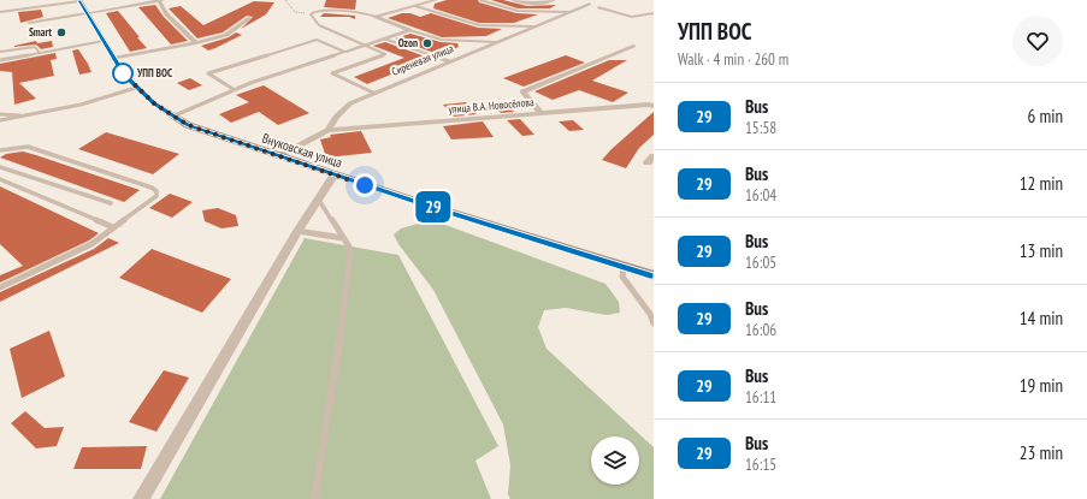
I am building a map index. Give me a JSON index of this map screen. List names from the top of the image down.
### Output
{
  "streets": {
    "main road": ["Внуковская улица"],
    "street": ["Сиреневая улица", "улица В.А. Новосёлова"]
  },
  "crossings": [
    ["Сиреневая улица", "улица В.А. Новосёлова"],
    ["Сиреневая улица", "Внуковская улица"]
  ],
  "places": ["Smart", "Ozon", "УПП ВОС"],
  "lines": ["bus line 29"],
  "page": {
    "on_map": "29",
    "heading": ["УПП ВОС", "Walk · 4 min · 260 m"],
    "list": [
      {
        "mark": "29",
        "name": "Bus",
        "note": "15:58",
        "value": "6 min"
      },
      {
        "mark": "29",
        "name": "Bus",
        "note": "16:04",
        "value": "12 min"
      },
      {
        "mark": "29",
        "name": "Bus",
        "note": "16:05",
        "value": "13 min"
      },
      {
        "mark": "29",
        "name": "Bus",
        "note": "16:06",
        "value": "14 min"
      },
      {
        "mark": "29",
        "name": "Bus",
        "note": "16:11",
        "value": "19 min"
      },
      {
        "mark": "29",
        "name": "Bus",
        "note": "16:15",
        "value": "23 min"
      }
    ]
  }
}
